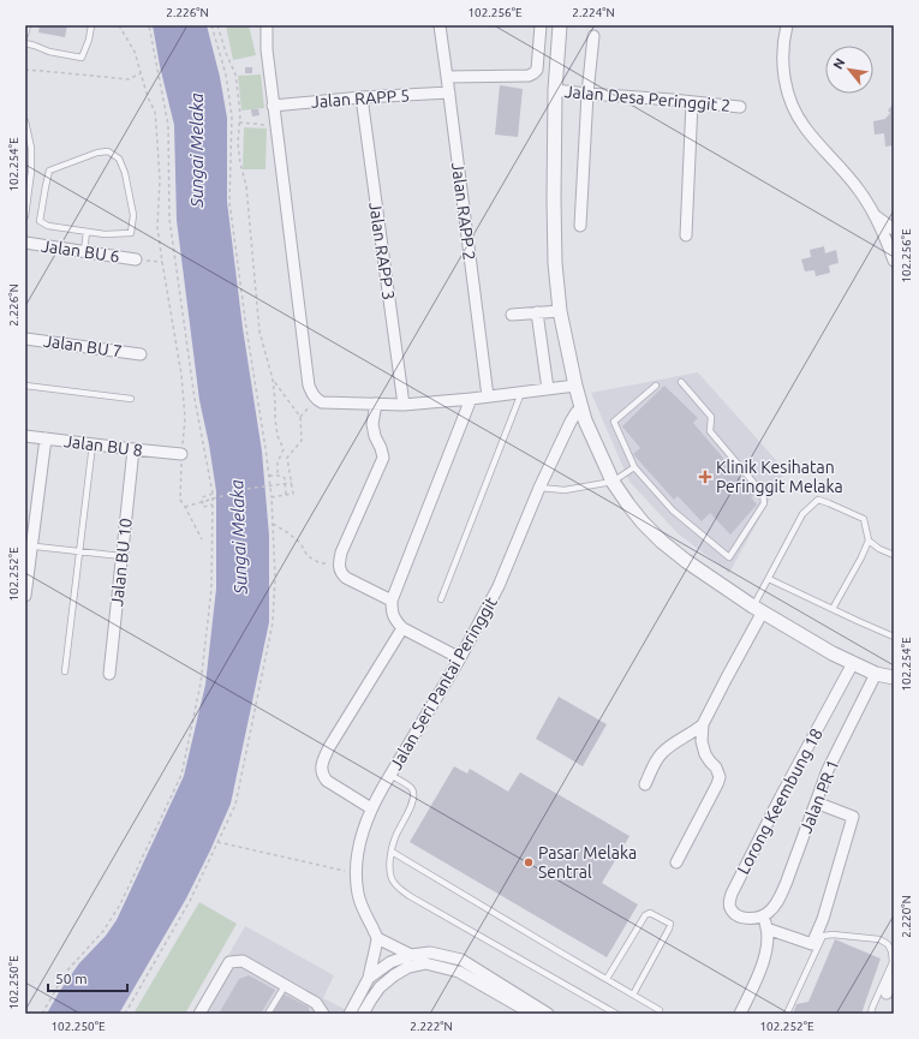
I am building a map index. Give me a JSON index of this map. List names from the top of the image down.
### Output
{
  "streets": {
    "street": [
      "Jalan RAPP 5",
      "Jalan Desa Peringgit 2",
      "Jalan RAPP 2",
      "Jalan BU 6",
      "Jalan RAPP 3",
      "Jalan BU 7",
      "Jalan BU 8",
      "Jalan BU 10",
      "Jalan Seri Pantai Peringgit",
      "Jalan PR 1",
      "Lorong Keembung 18"
    ]
  },
  "crossings": [
    ["Jalan RAPP 5", "Jalan RAPP 2"],
    ["Jalan RAPP 5", "Jalan RAPP 3"],
    ["Jalan BU 8", "Jalan BU 10"],
    ["Jalan PR 1", "Lorong Keembung 18"]
  ],
  "water": ["Sungai Melaka"],
  "places": {
    "health": ["Klinik Kesihatan Peringgit Melaka"],
    "other": ["Pasar Melaka Sentral"]
  },
  "scale_bar": "50 m",
  "north": "top left",
  "coordinates": [
    "2.226°N",
    "102.256°E",
    "2.224°N",
    "102.254°E",
    "102.252°E",
    "2.220°N",
    "102.250°E",
    "2.222°N"
  ]
}
